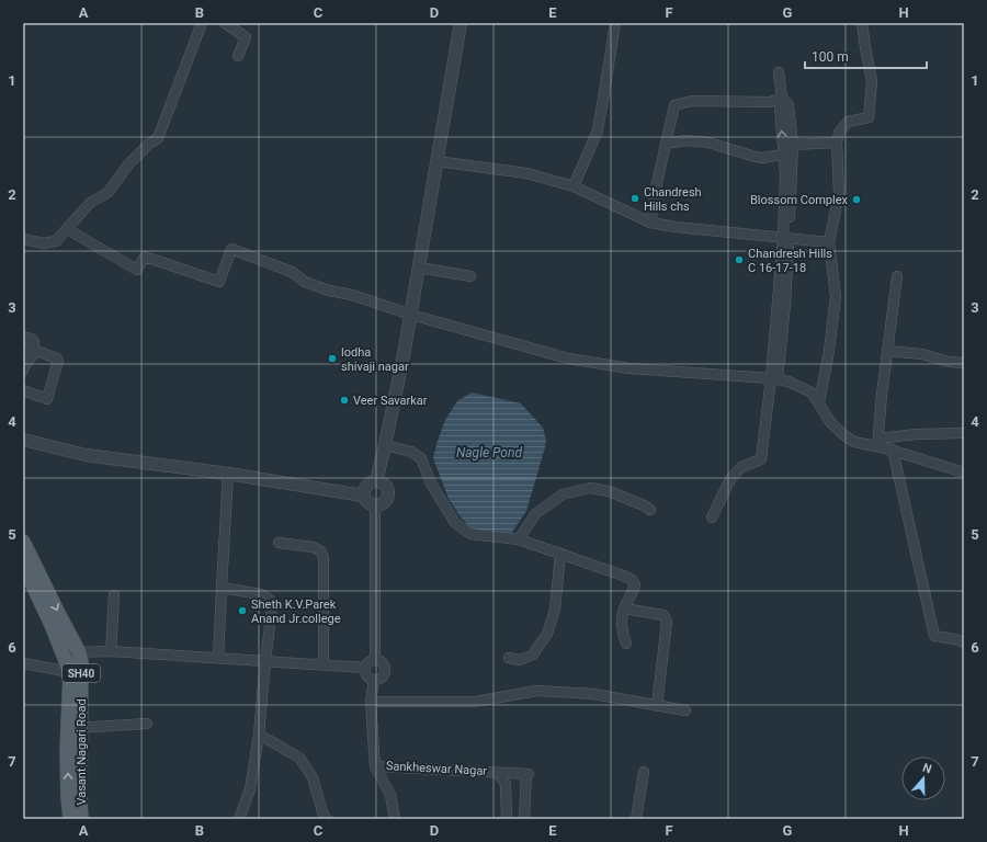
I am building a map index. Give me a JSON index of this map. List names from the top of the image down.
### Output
{
  "streets": {
    "main road": ["SH40", "Vasant Nagari Road"],
    "street": ["Sankheswar Nagar"]
  },
  "water": ["Nagle Pond"],
  "places": [
    "Chandresh Hills chs",
    "Blossom Complex",
    "Chandresh Hills C 16-17-18",
    "lodha shivaji nagar",
    "Veer Savarkar",
    "Sheth K.V.Parek Anand Jr.college"
  ],
  "scale_bar": "100 m",
  "north": "top",
  "grid": {
    "columns": [
      "A",
      "B",
      "C",
      "D",
      "E",
      "F",
      "G",
      "H"
    ],
    "rows": [
      "1",
      "2",
      "3",
      "4",
      "5",
      "6",
      "7"
    ]
  }
}
